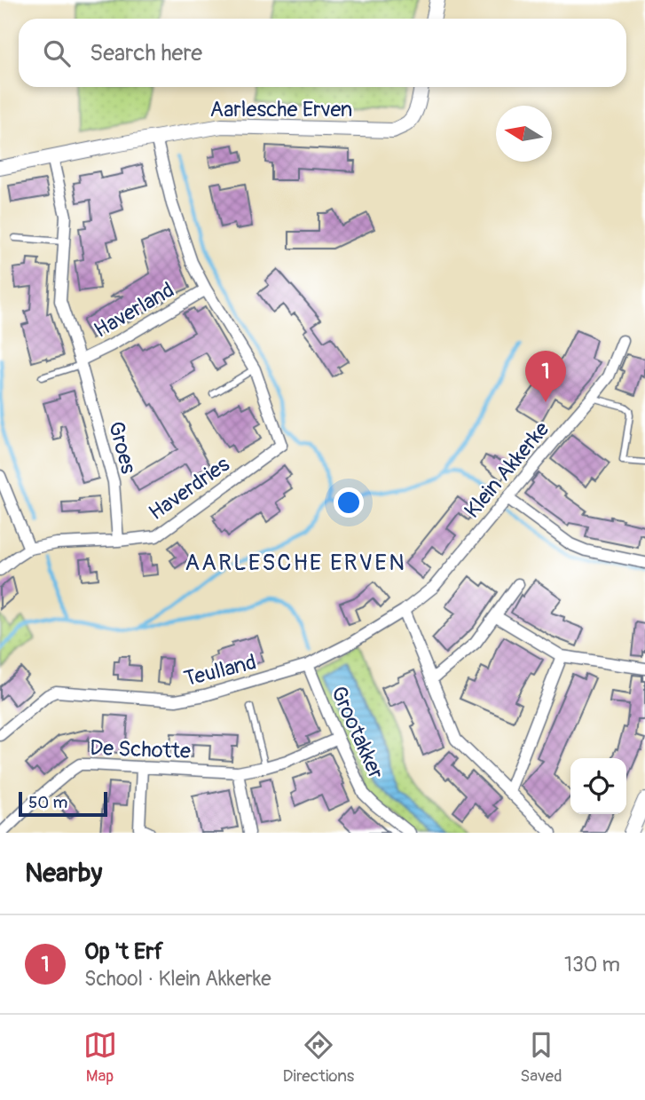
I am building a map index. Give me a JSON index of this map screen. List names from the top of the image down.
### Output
{
  "streets": {
    "street": [
      "Aarlesche Erven",
      "Haverland",
      "Groes",
      "Klein Akkerke",
      "Haverdries",
      "Teulland",
      "Grootakker",
      "De Schotte"
    ]
  },
  "crossings": [
    ["Aarlesche Erven", "Groes"],
    ["Aarlesche Erven", "Haverdries"],
    ["Haverland", "Groes"],
    ["Haverland", "Haverdries"],
    ["Groes", "Haverdries"],
    ["Klein Akkerke", "Teulland"],
    ["Klein Akkerke", "Grootakker"],
    ["Teulland", "Grootakker"],
    ["Grootakker", "De Schotte"]
  ],
  "districts": ["AARLESCHE ERVEN"],
  "scale_bar": "50 m",
  "north": "left",
  "page": {
    "search": "Search here",
    "pins": "1",
    "scale": "50 m",
    "heading": "Nearby",
    "list": [
      {
        "mark": "1",
        "name": "Op 't Erf",
        "note": "School · Klein Akkerke",
        "value": "130 m"
      }
    ],
    "nav": ["Map", "Directions", "Saved"]
  }
}
